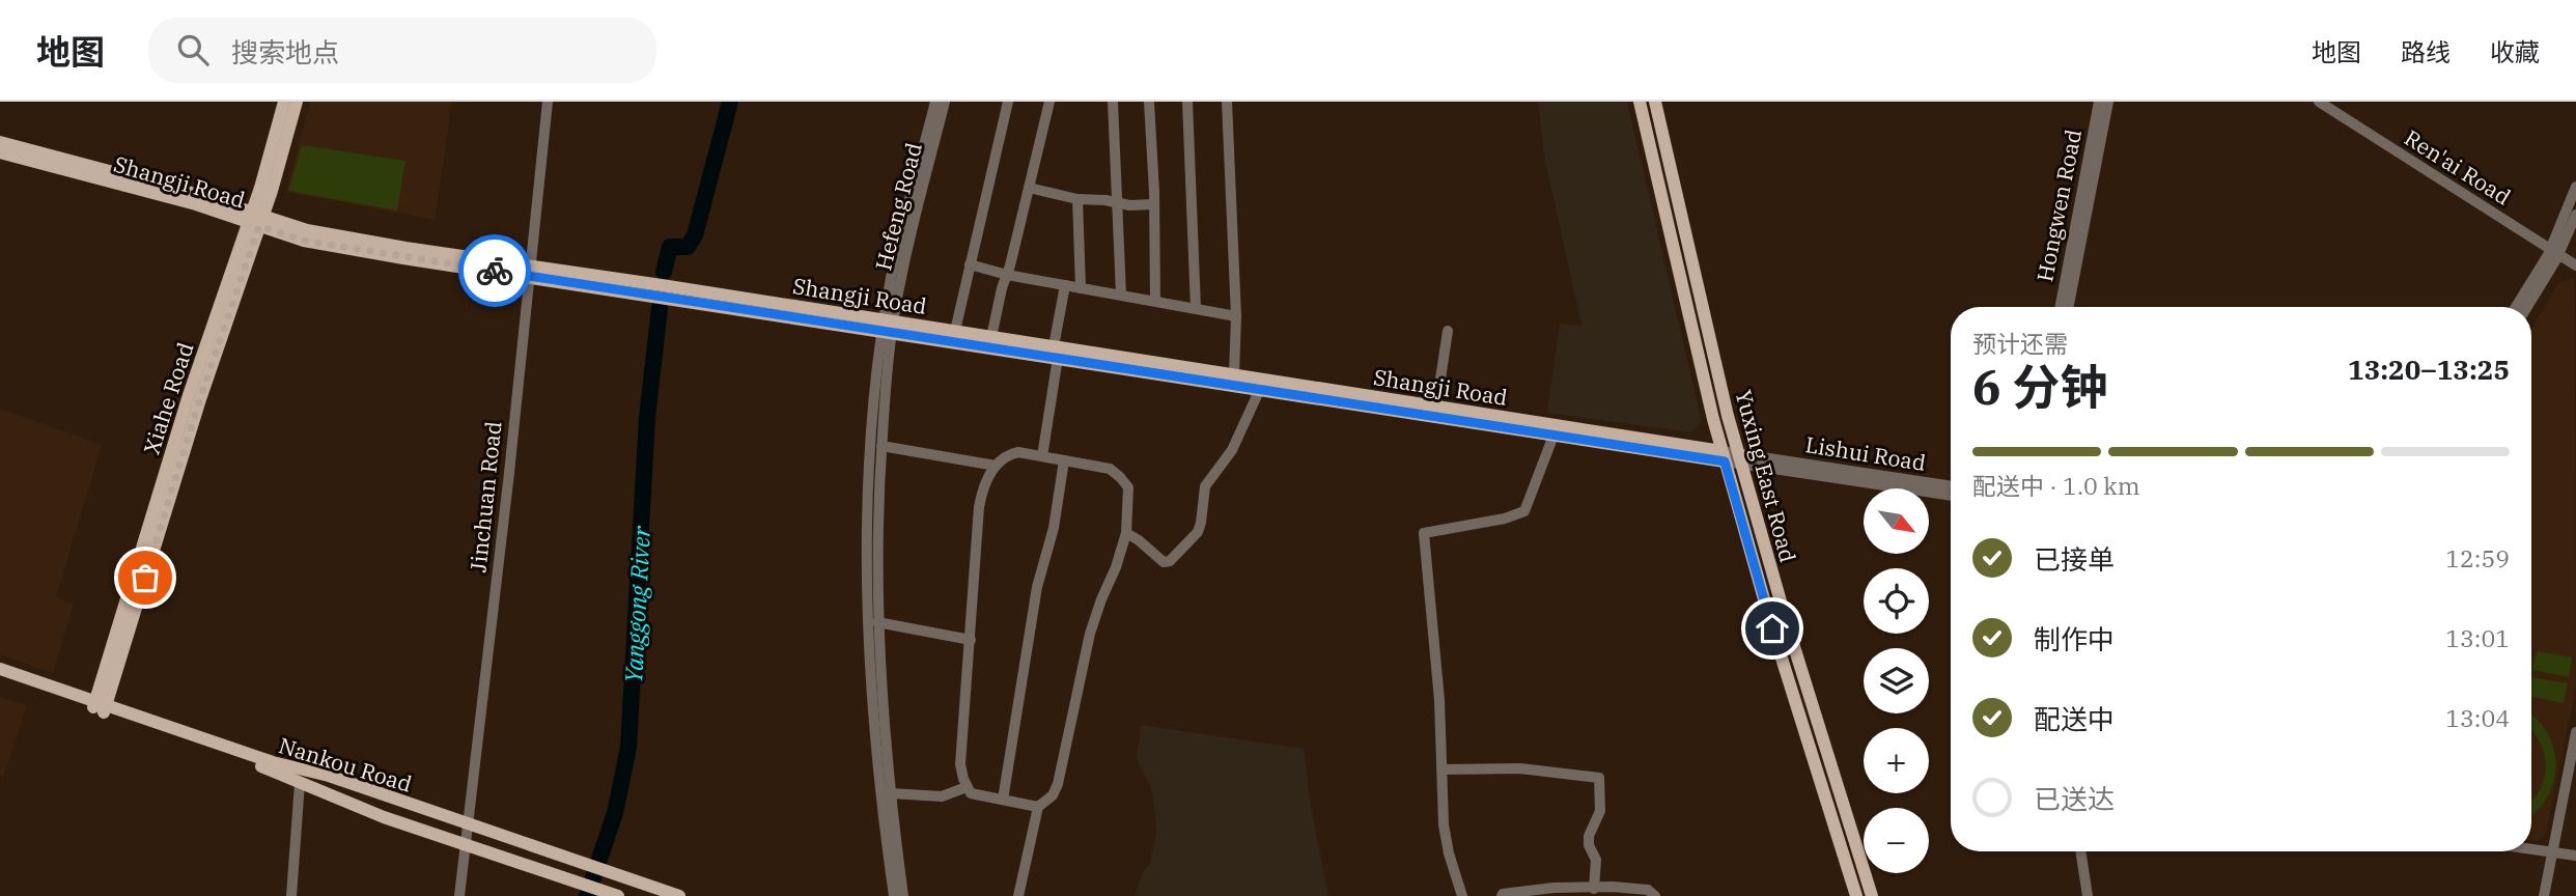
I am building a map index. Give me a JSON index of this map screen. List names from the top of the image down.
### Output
{
  "streets": {
    "main road": [
      "Shangji Road",
      "Xiahe Road",
      "Yuxing East Road",
      "Nankou Road"
    ],
    "street": [
      "Ren'ai Road",
      "Hongwen Road",
      "Hefeng Road",
      "Lishui Road",
      "Jinchuan Road"
    ]
  },
  "crossings": [
    ["Shangji Road", "Hefeng Road"],
    ["Shangji Road", "Xiahe Road"],
    ["Shangji Road", "Lishui Road"],
    ["Shangji Road", "Yuxing East Road"],
    ["Shangji Road", "Jinchuan Road"],
    ["Xiahe Road", "Nankou Road"],
    ["Lishui Road", "Yuxing East Road"],
    ["Jinchuan Road", "Nankou Road"]
  ],
  "water": ["Yanggong River"],
  "north": "bottom right",
  "page": {
    "header": "地图",
    "search": "搜索地点",
    "nav": ["地图", "路线", "收藏"],
    "heading": ["6 分钟", "预计还需", "13:20–13:25"],
    "bar": "配送中 · 1.0 km",
    "map_buttons": ["+", "−"],
    "list": [
      ["已接单", "12:59"],
      ["制作中", "13:01"],
      ["配送中", "13:04"],
      "已送达"
    ]
  }
}
